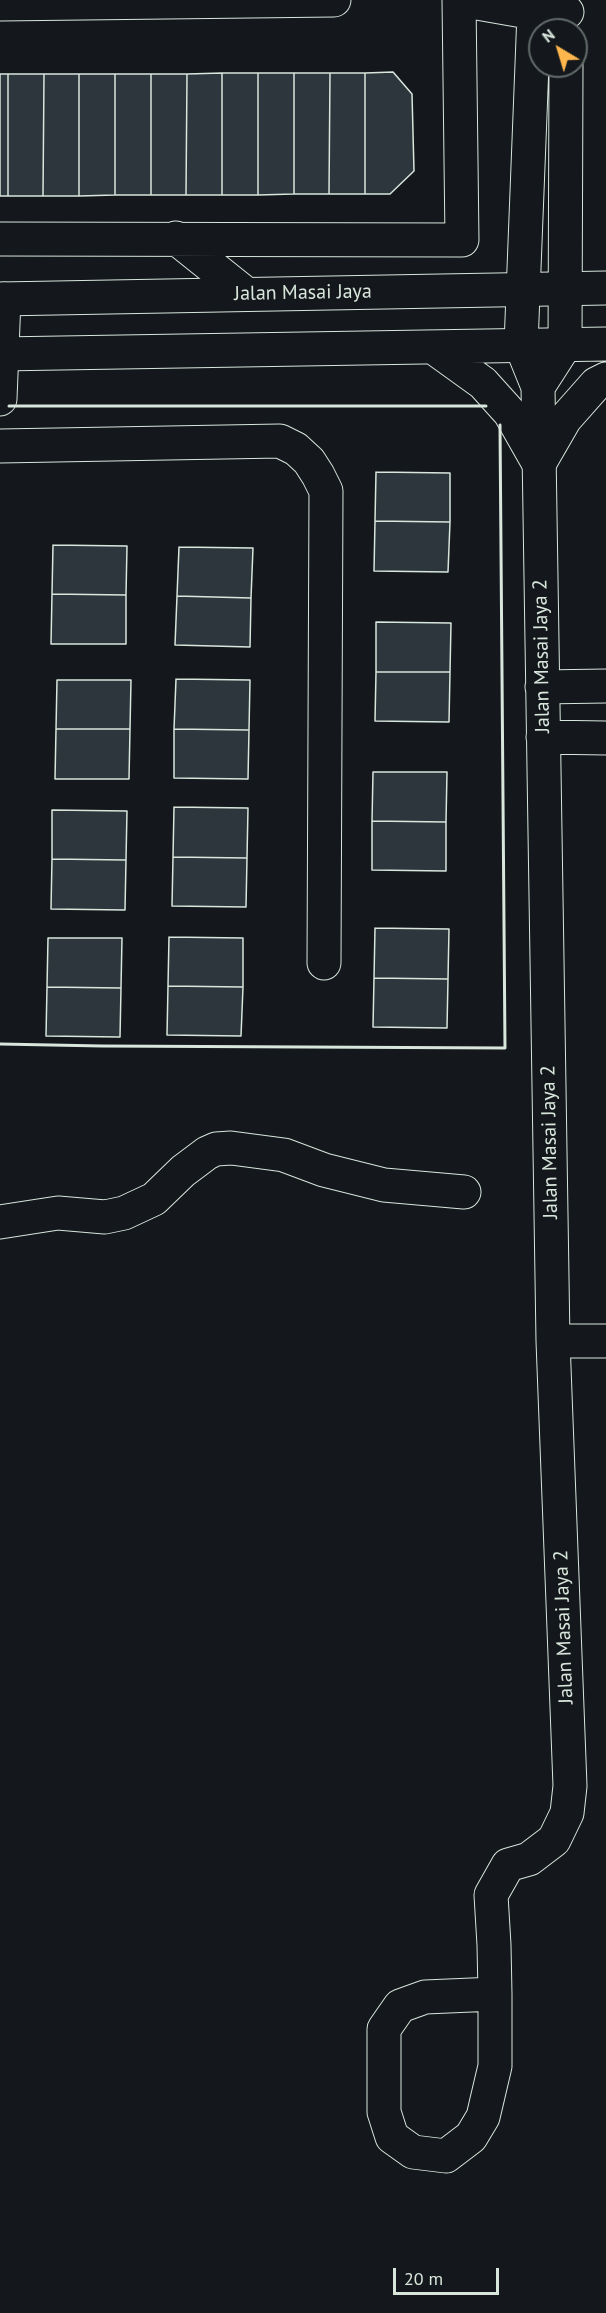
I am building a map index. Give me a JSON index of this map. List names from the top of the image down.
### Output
{
  "streets": {
    "street": ["Jalan Masai Jaya", "Jalan Masai Jaya 2"]
  },
  "crossings": [
    ["Jalan Masai Jaya", "Jalan Masai Jaya 2"]
  ],
  "scale_bar": "20 m",
  "north": "top left"
}
